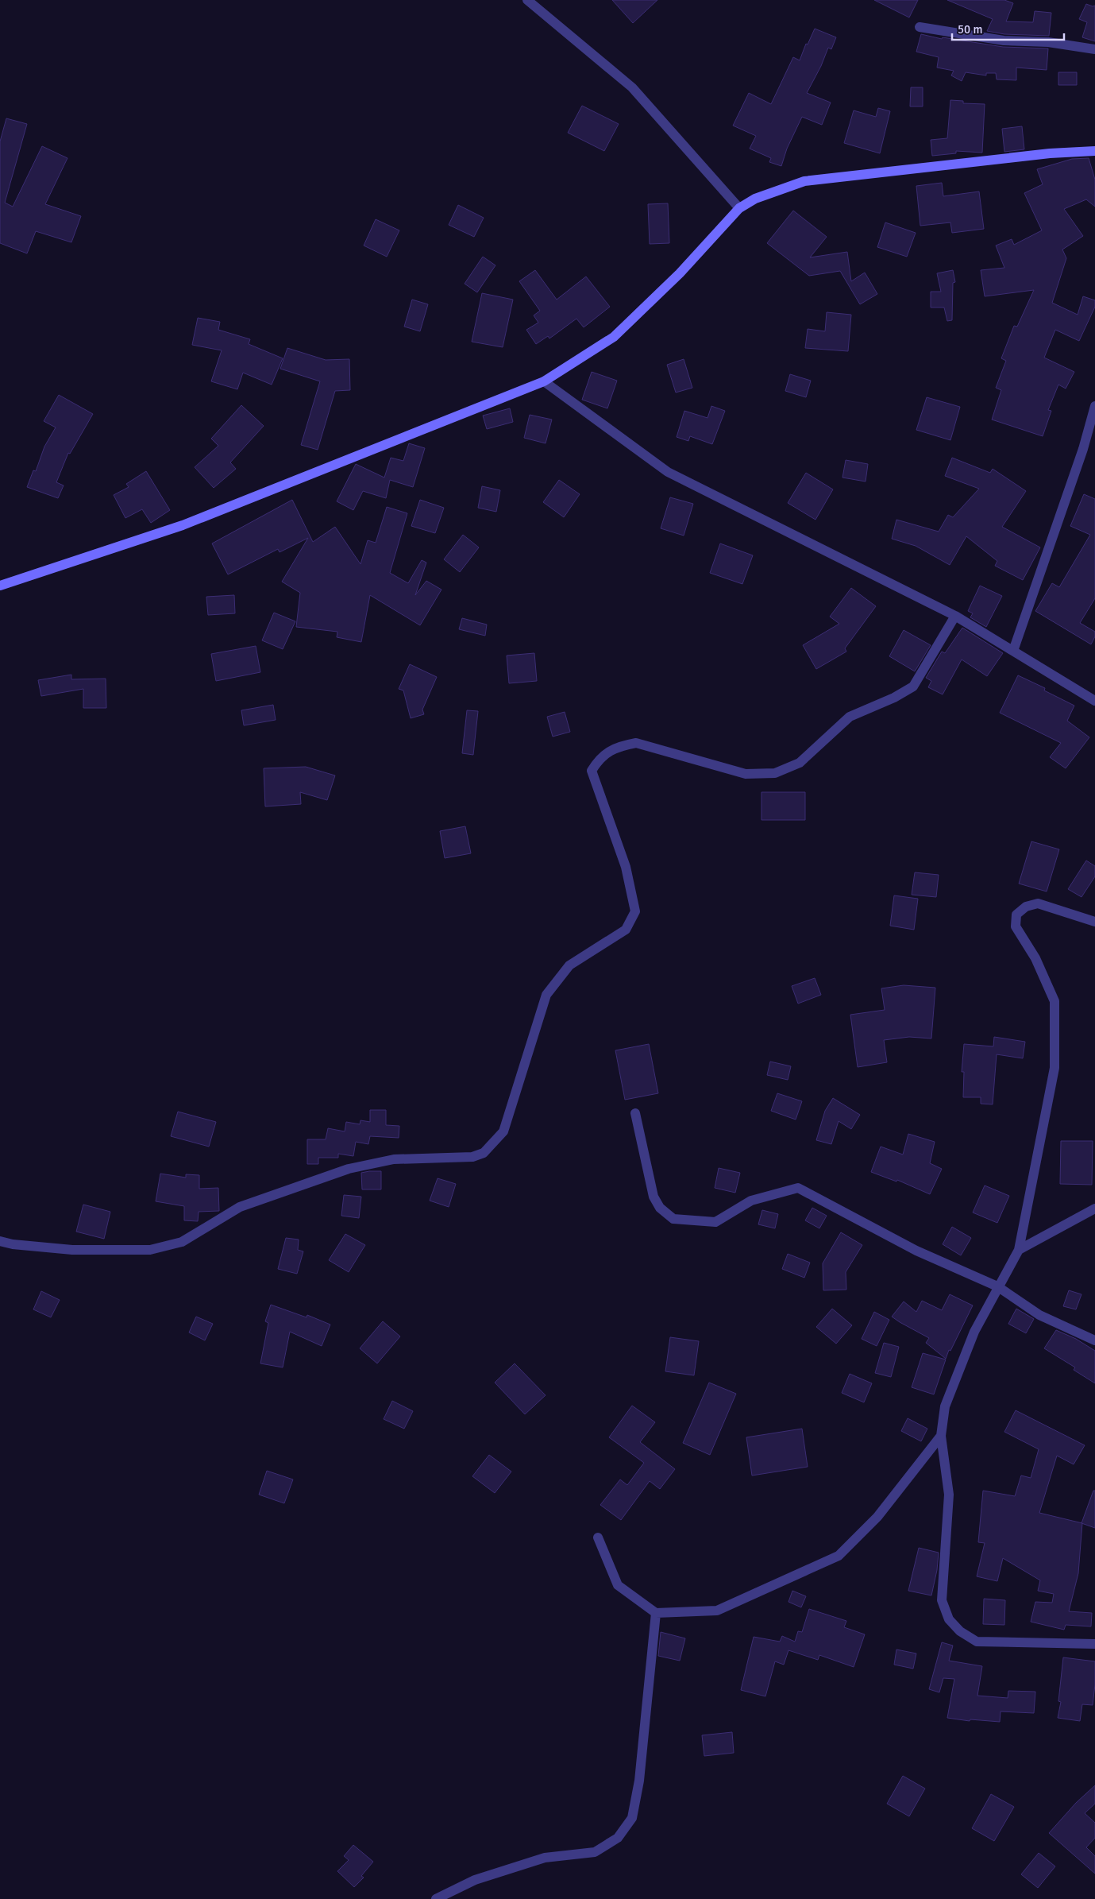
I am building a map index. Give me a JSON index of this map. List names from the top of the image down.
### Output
{
  "scale_bar": "50 m"
}
